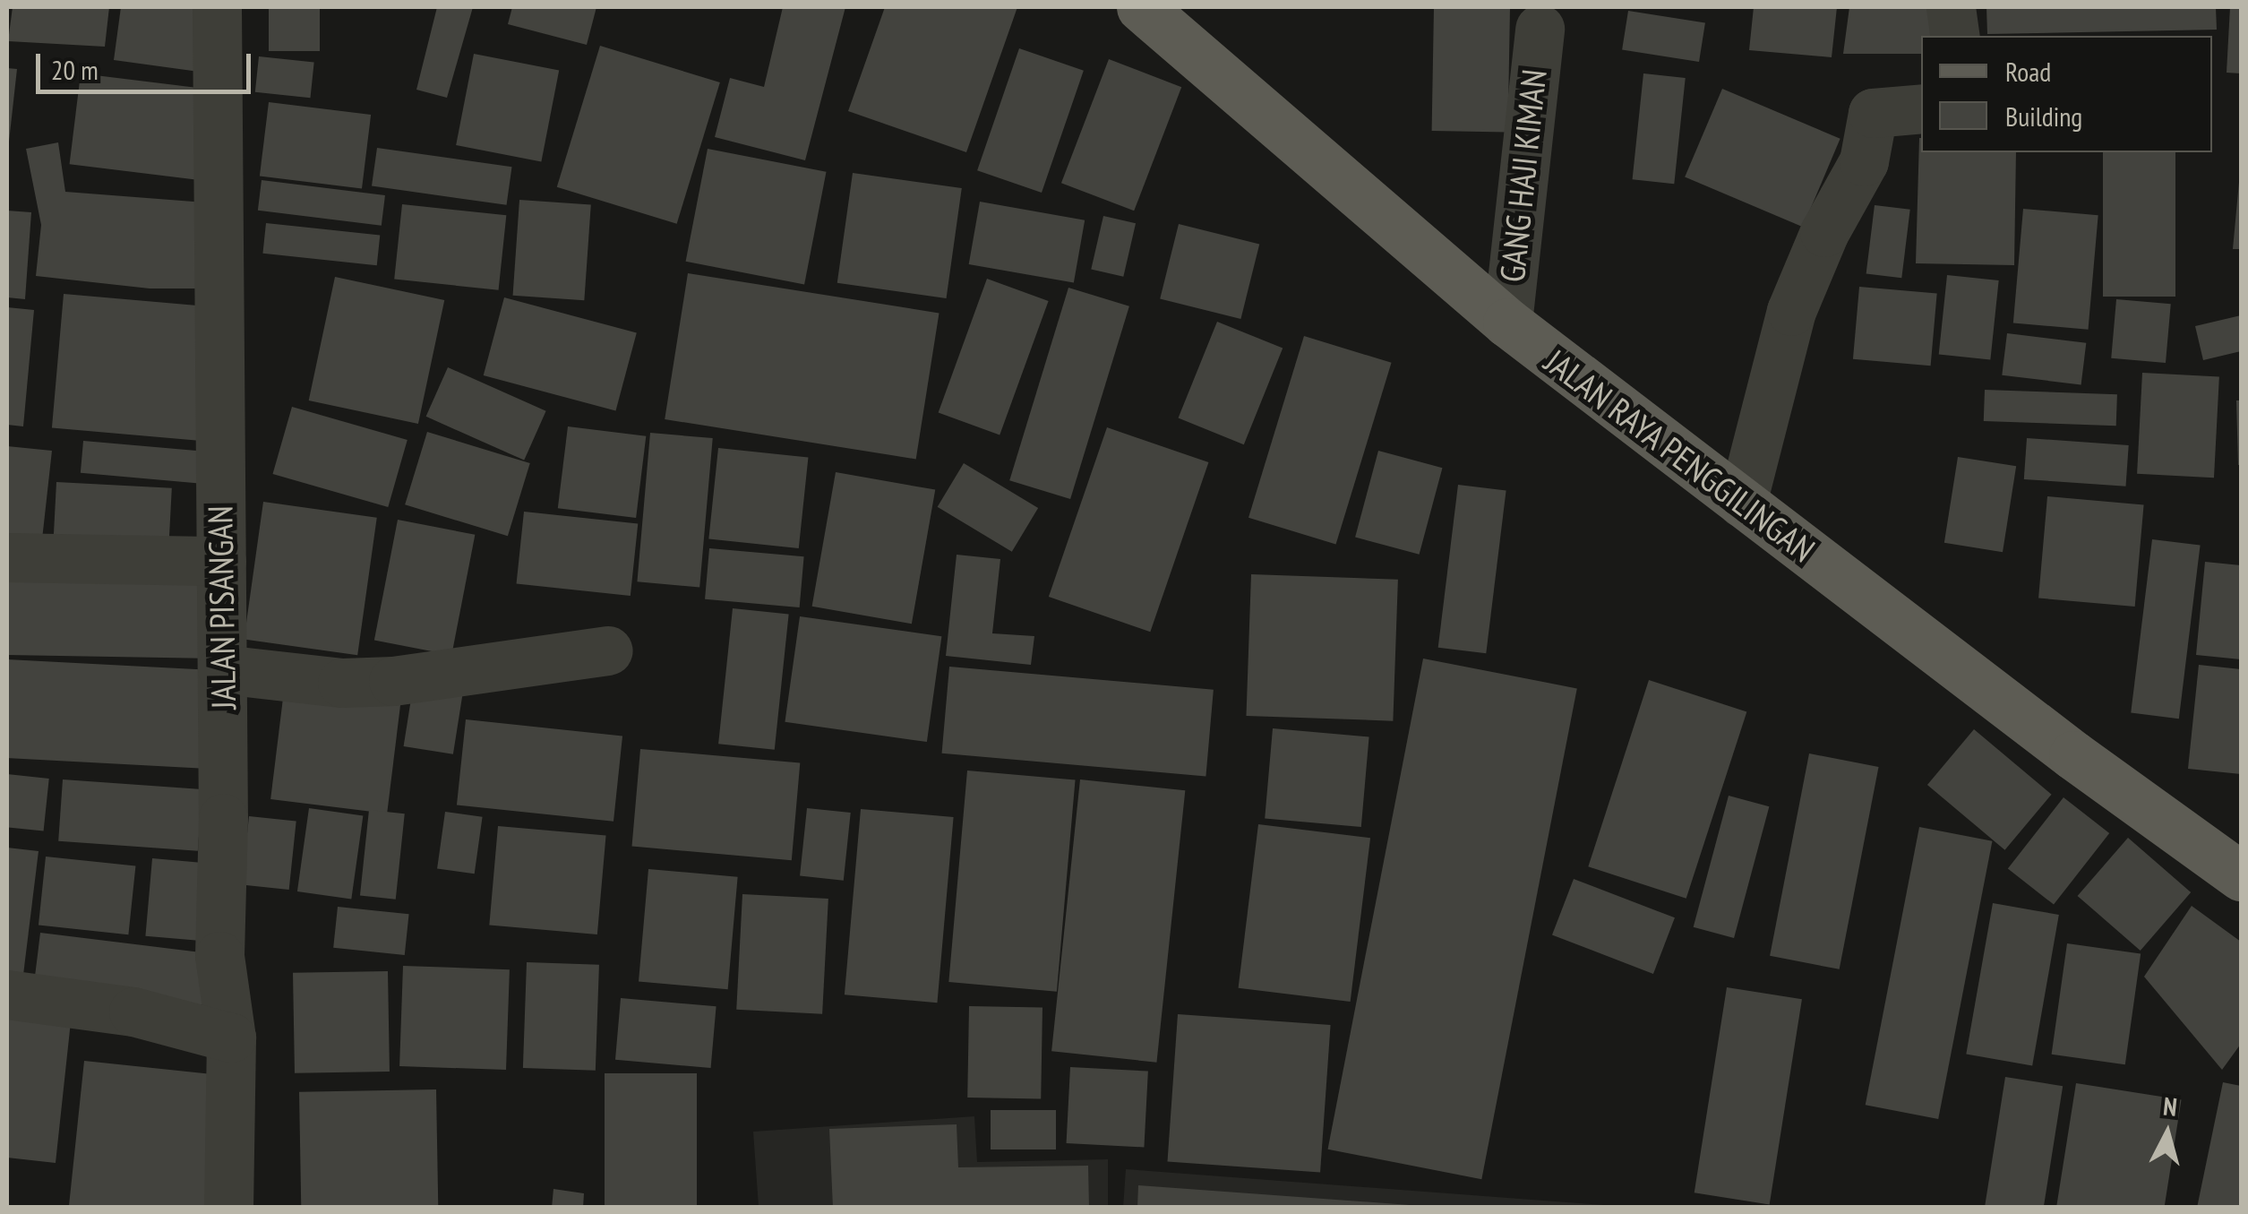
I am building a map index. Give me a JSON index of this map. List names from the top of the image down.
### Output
{
  "streets": {
    "main road": ["JALAN RAYA PENGGILINGAN"],
    "street": ["GANG HAJI KIMAN", "JALAN PISANGAN"]
  },
  "crossings": [
    ["GANG HAJI KIMAN", "JALAN RAYA PENGGILINGAN"]
  ],
  "legend": ["Road", "Building"],
  "scale_bar": "20 m",
  "north": "top"
}
